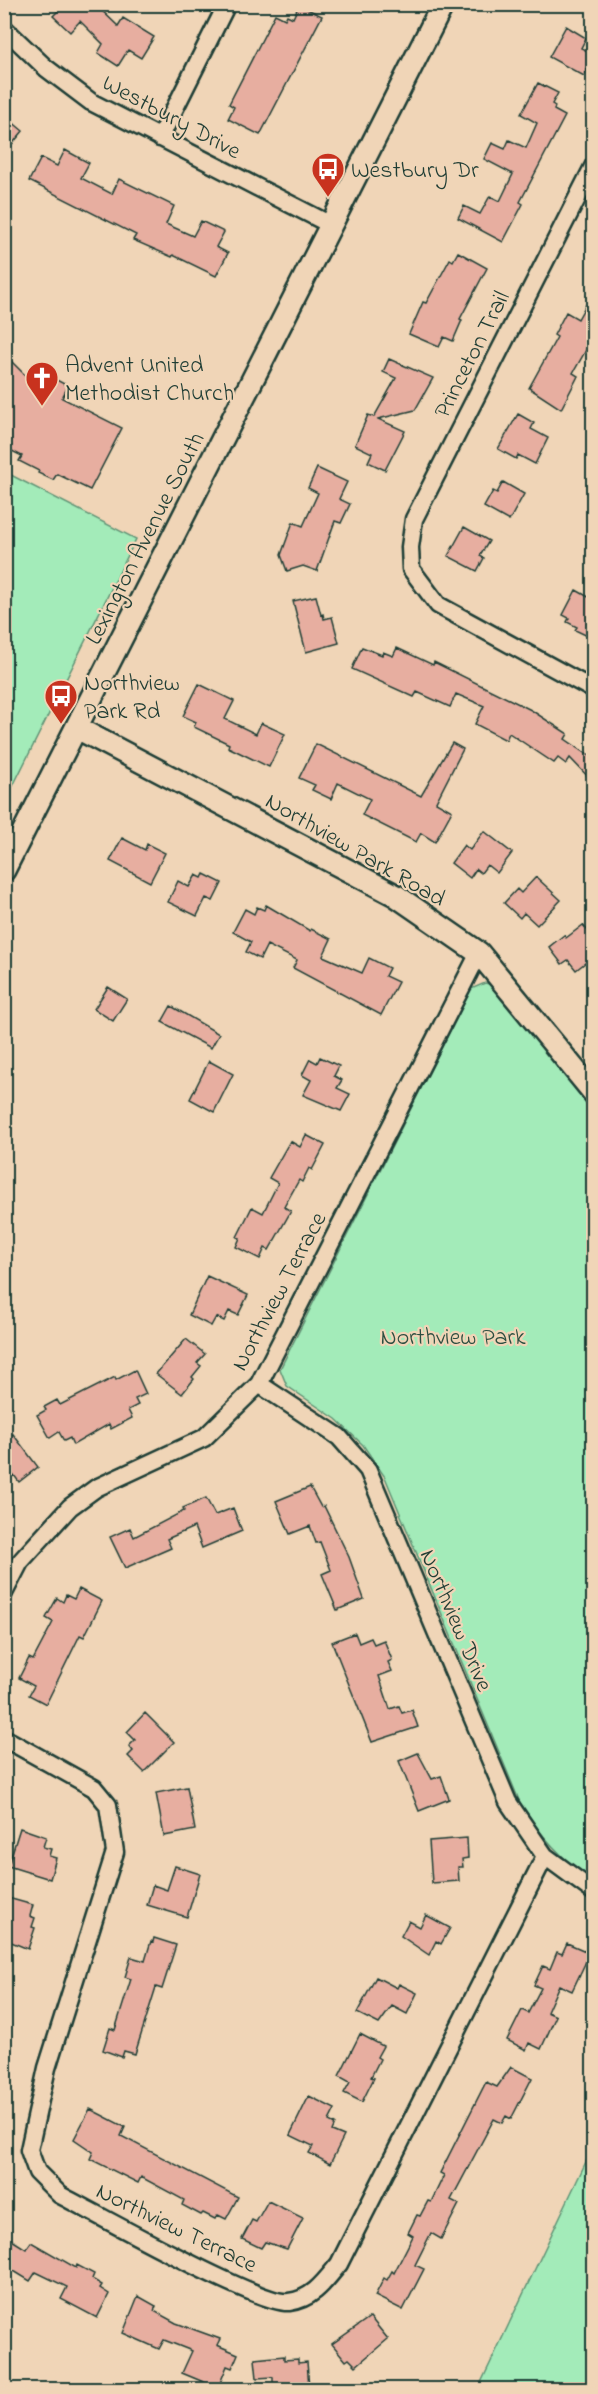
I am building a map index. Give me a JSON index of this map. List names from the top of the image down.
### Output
{
  "streets": {
    "street": [
      "Westbury Drive",
      "Princeton Trail",
      "Lexington Avenue South",
      "Northview Park Road",
      "Northview Terrace",
      "Northview Drive"
    ]
  },
  "crossings": [
    ["Westbury Drive", "Lexington Avenue South"],
    ["Lexington Avenue South", "Northview Park Road"],
    ["Northview Park Road", "Northview Terrace"],
    ["Northview Terrace", "Northview Drive"]
  ],
  "parks": ["Northview Park"],
  "places": {
    "bus stop": ["Westbury Dr", "Northview Park Rd"],
    "church": ["Advent United Methodist Church"]
  }
}
